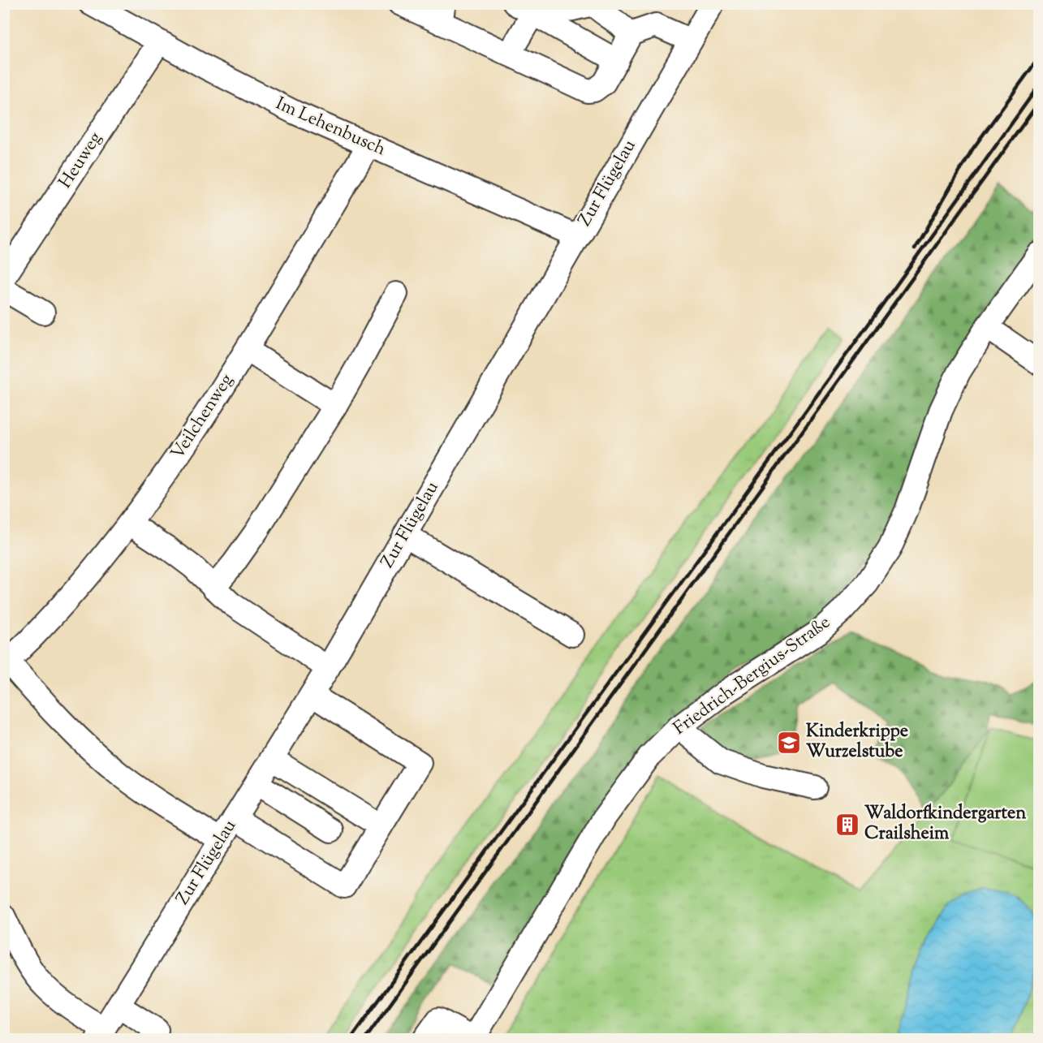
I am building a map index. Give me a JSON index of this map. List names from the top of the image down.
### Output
{
  "streets": {
    "street": [
      "Im Lehenbusch",
      "Heuweg",
      "Zur Flügelau",
      "Veilchenweg",
      "Friedrich-Bergius-Straße"
    ]
  },
  "crossings": [
    ["Im Lehenbusch", "Heuweg"],
    ["Im Lehenbusch", "Zur Flügelau"],
    ["Im Lehenbusch", "Veilchenweg"]
  ],
  "places": {
    "school or university": ["Kinderkrippe Wurzelstube"],
    "building": ["Waldorfkindergarten Crailsheim"]
  }
}
